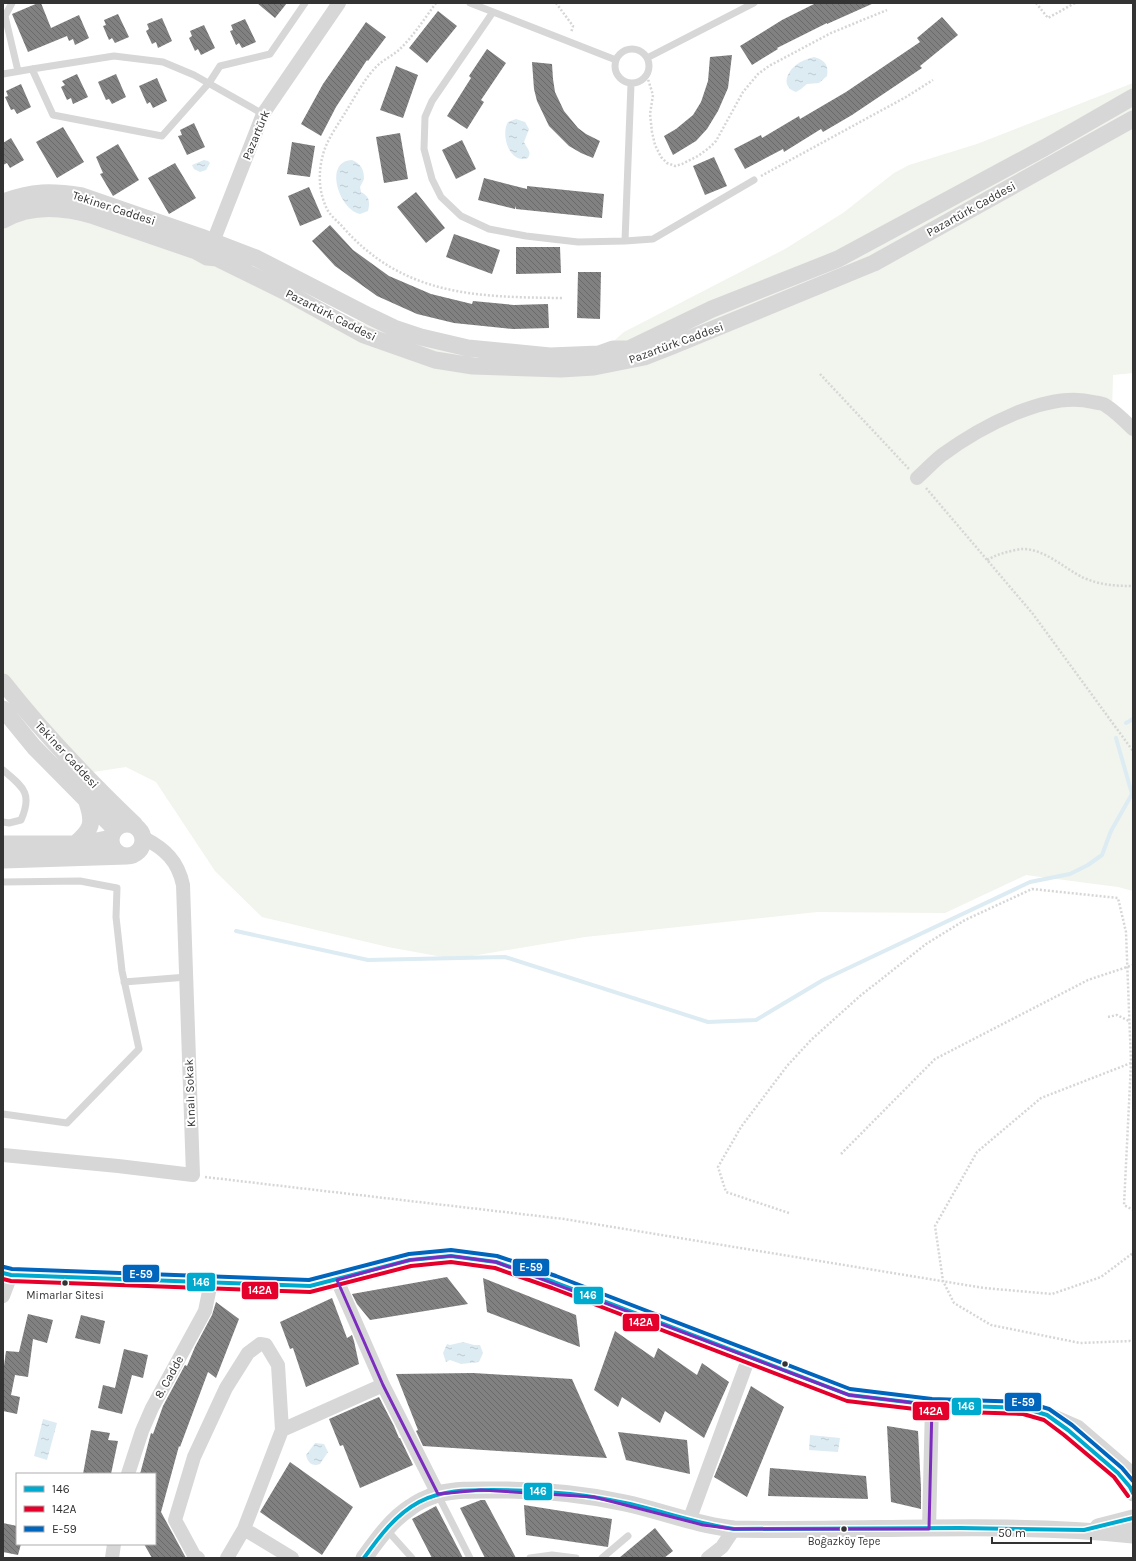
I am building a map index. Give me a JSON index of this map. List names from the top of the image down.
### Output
{
  "streets": {
    "street": [
      "Pazartürk",
      "Tekiner Caddesi",
      "Pazartürk Caddesi",
      "Kınalı Sokak",
      "8. Cadde"
    ]
  },
  "crossings": [
    ["Pazartürk", "Tekiner Caddesi"],
    ["Pazartürk", "Pazartürk Caddesi"],
    ["Tekiner Caddesi", "Pazartürk Caddesi"],
    ["Tekiner Caddesi", "Kınalı Sokak"]
  ],
  "places": ["Mimarlar Sitesi", "Boğazköy Tepe"],
  "lines": ["transit line E-59", "transit line 146", "transit line 142A"],
  "legend": ["146", "142A", "E-59"],
  "scale_bar": "50 m"
}
